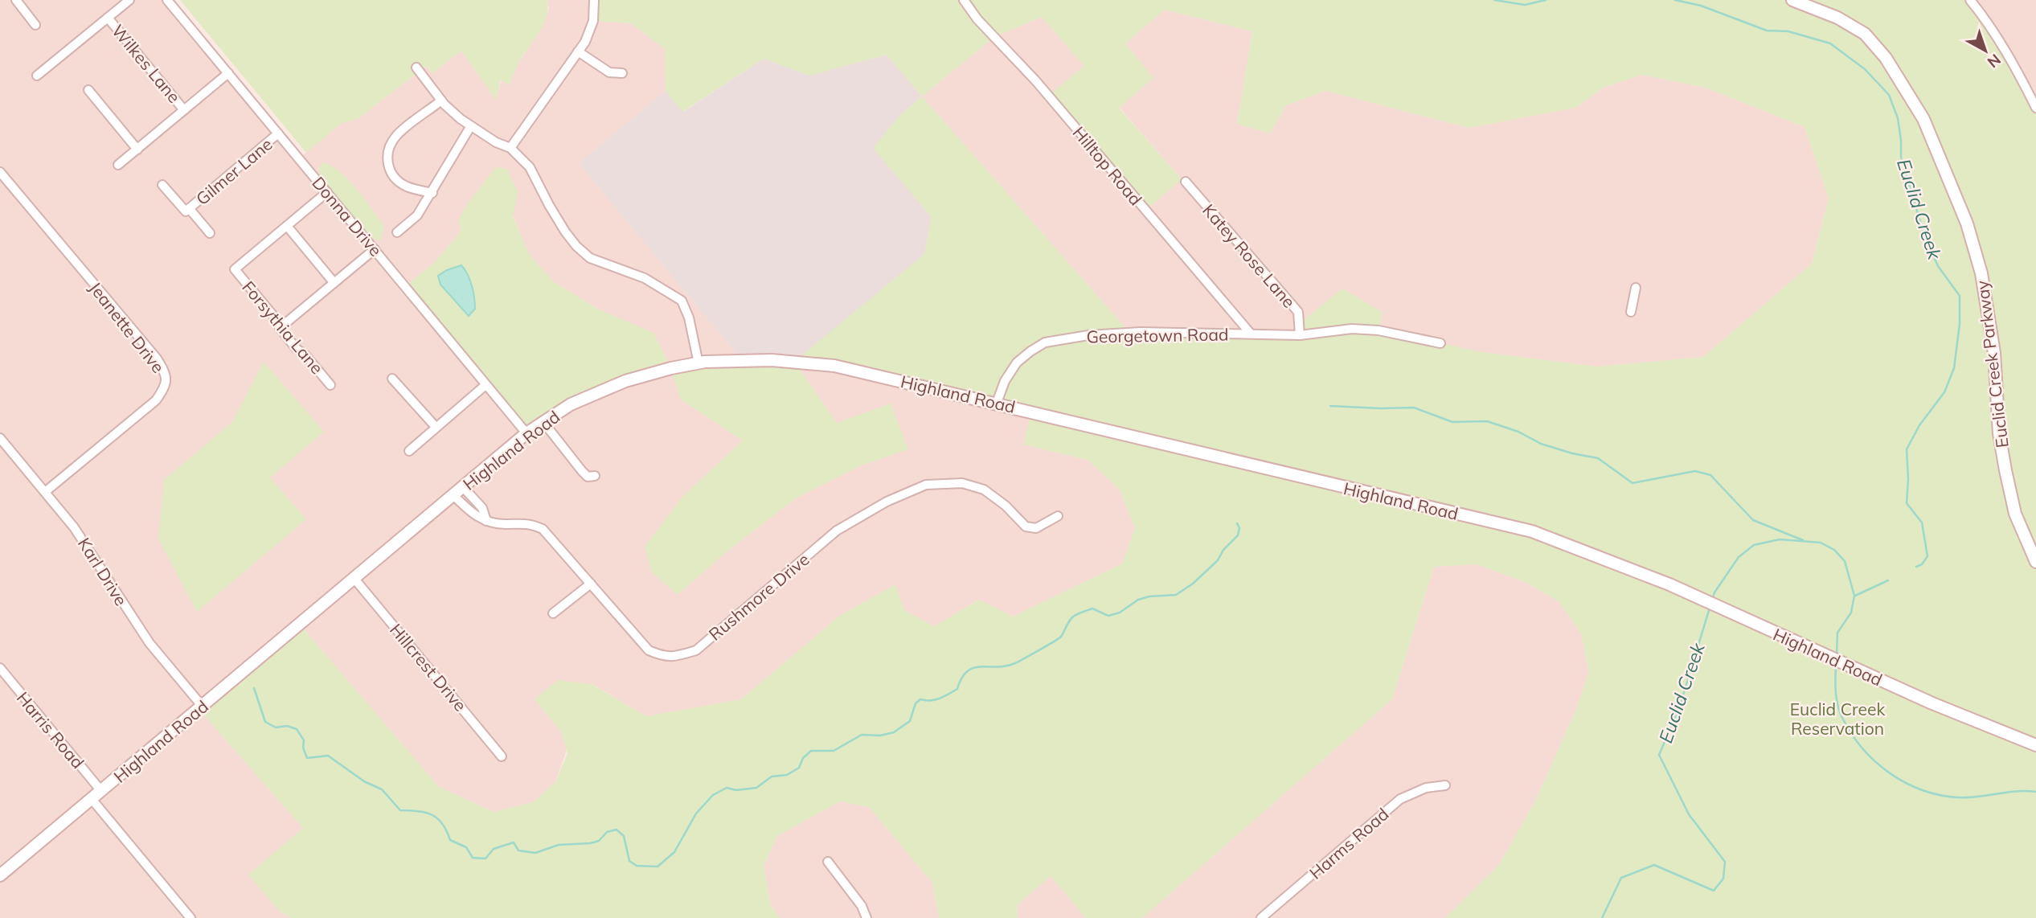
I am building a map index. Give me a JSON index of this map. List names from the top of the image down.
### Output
{
  "streets": {
    "street": [
      "Wilkes Lane",
      "Hilltop Road",
      "Gilmer Lane",
      "Donna Drive",
      "Katey Rose Lane",
      "Jeanette Drive",
      "Forsythia Lane",
      "Georgetown Road",
      "Euclid Creek Parkway",
      "Highland Road",
      "Karl Drive",
      "Rushmore Drive",
      "Hillcrest Drive",
      "Harris Road",
      "Harms Road"
    ]
  },
  "crossings": [
    ["Hilltop Road", "Georgetown Road"],
    ["Gilmer Lane", "Donna Drive"],
    ["Donna Drive", "Highland Road"],
    ["Katey Rose Lane", "Georgetown Road"],
    ["Jeanette Drive", "Karl Drive"],
    ["Georgetown Road", "Highland Road"],
    ["Highland Road", "Karl Drive"],
    ["Highland Road", "Rushmore Drive"],
    ["Highland Road", "Hillcrest Drive"],
    ["Highland Road", "Harris Road"]
  ],
  "water": ["Euclid Creek"],
  "parks": ["Euclid Creek Reservation"],
  "north": "bottom right"
}
